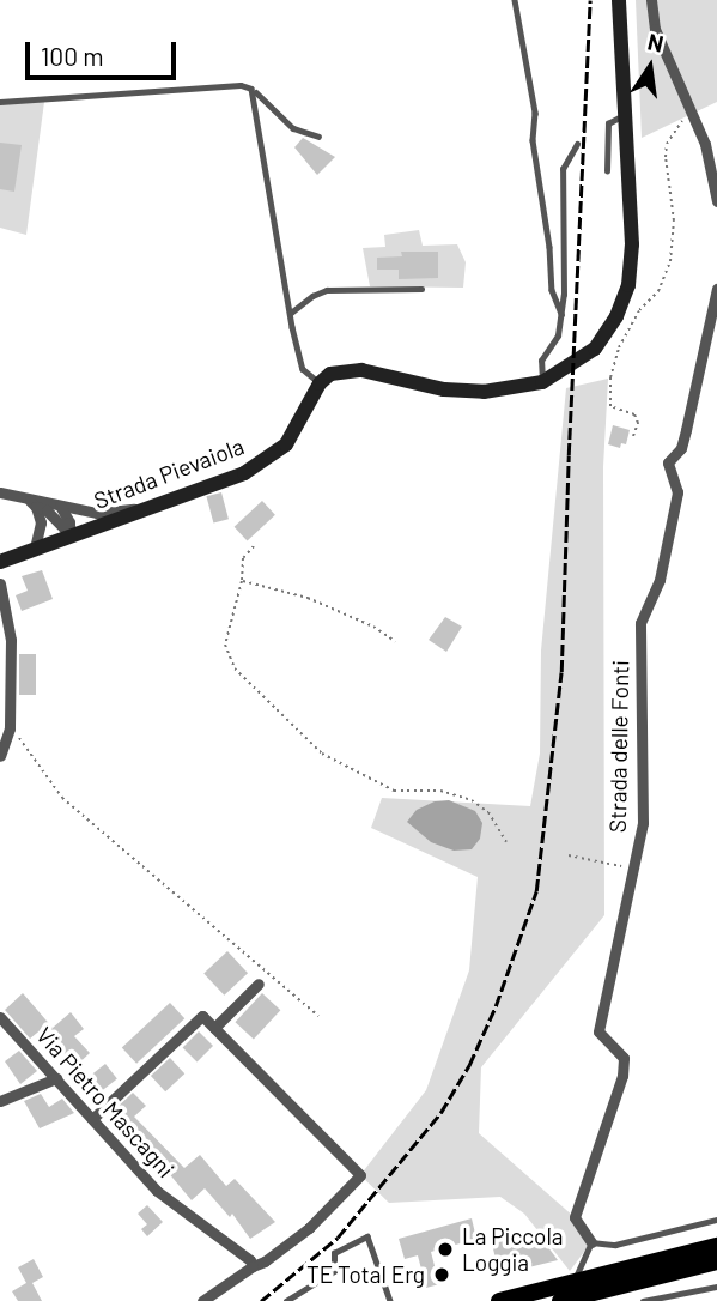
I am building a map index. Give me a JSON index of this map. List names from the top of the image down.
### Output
{
  "streets": {
    "street": ["Strada Pievaiola", "Strada delle Fonti", "Via Pietro Mascagni"]
  },
  "places": ["La Piccola Loggia", "TE Total Erg"],
  "scale_bar": "100 m",
  "north": "top"
}
